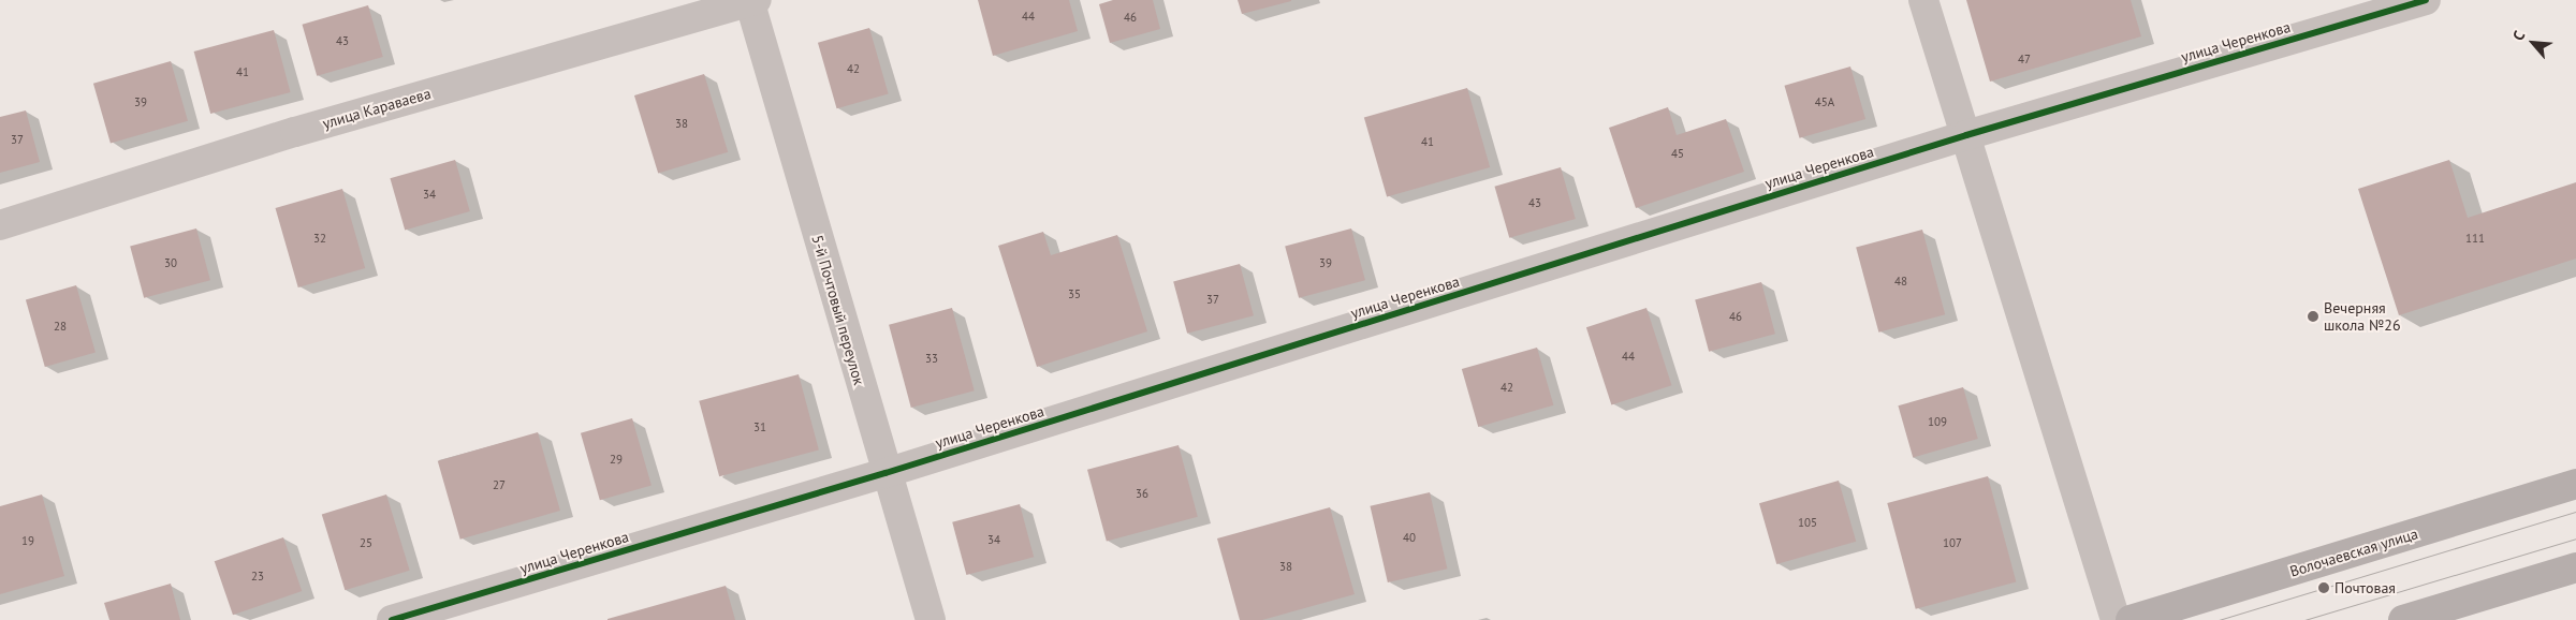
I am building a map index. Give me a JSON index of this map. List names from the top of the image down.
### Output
{
  "streets": {
    "main road": ["Волочаевская улица"],
    "street": ["улица Черенкова", "улица Караваева", "5-й Почтовый переулок"]
  },
  "crossings": [
    ["улица Черенкова", "5-й Почтовый переулок"],
    ["улица Караваева", "5-й Почтовый переулок"]
  ],
  "places": ["Вечерняя школа №26", "Почтовая"],
  "house_numbers": [
    "44",
    "46",
    "43",
    "47",
    "42",
    "41",
    "39",
    "45А",
    "38",
    "37",
    "41",
    "45",
    "34",
    "43",
    "32",
    "111",
    "30",
    "39",
    "48",
    "35",
    "37",
    "46",
    "28",
    "44",
    "33",
    "42",
    "109",
    "31",
    "29",
    "27",
    "36",
    "105",
    "40",
    "34",
    "19",
    "25",
    "107",
    "38",
    "23"
  ],
  "north": "top left"
}
